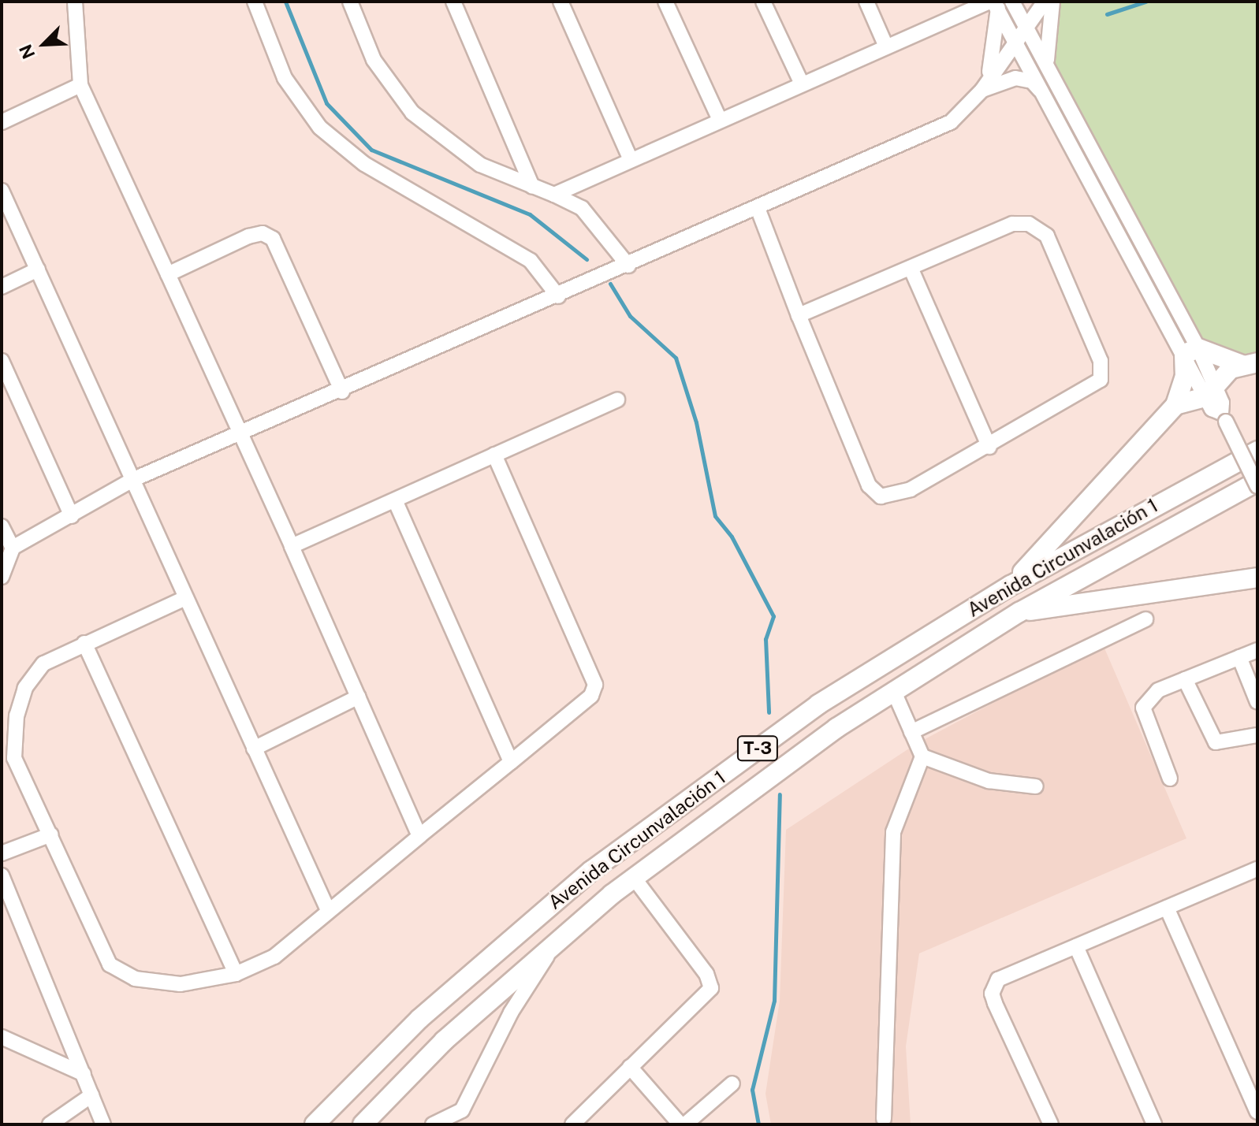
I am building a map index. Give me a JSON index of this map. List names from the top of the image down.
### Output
{
  "streets": {
    "main road": ["Avenida Circunvalación 1", "T-3"]
  },
  "north": "bottom left"
}
